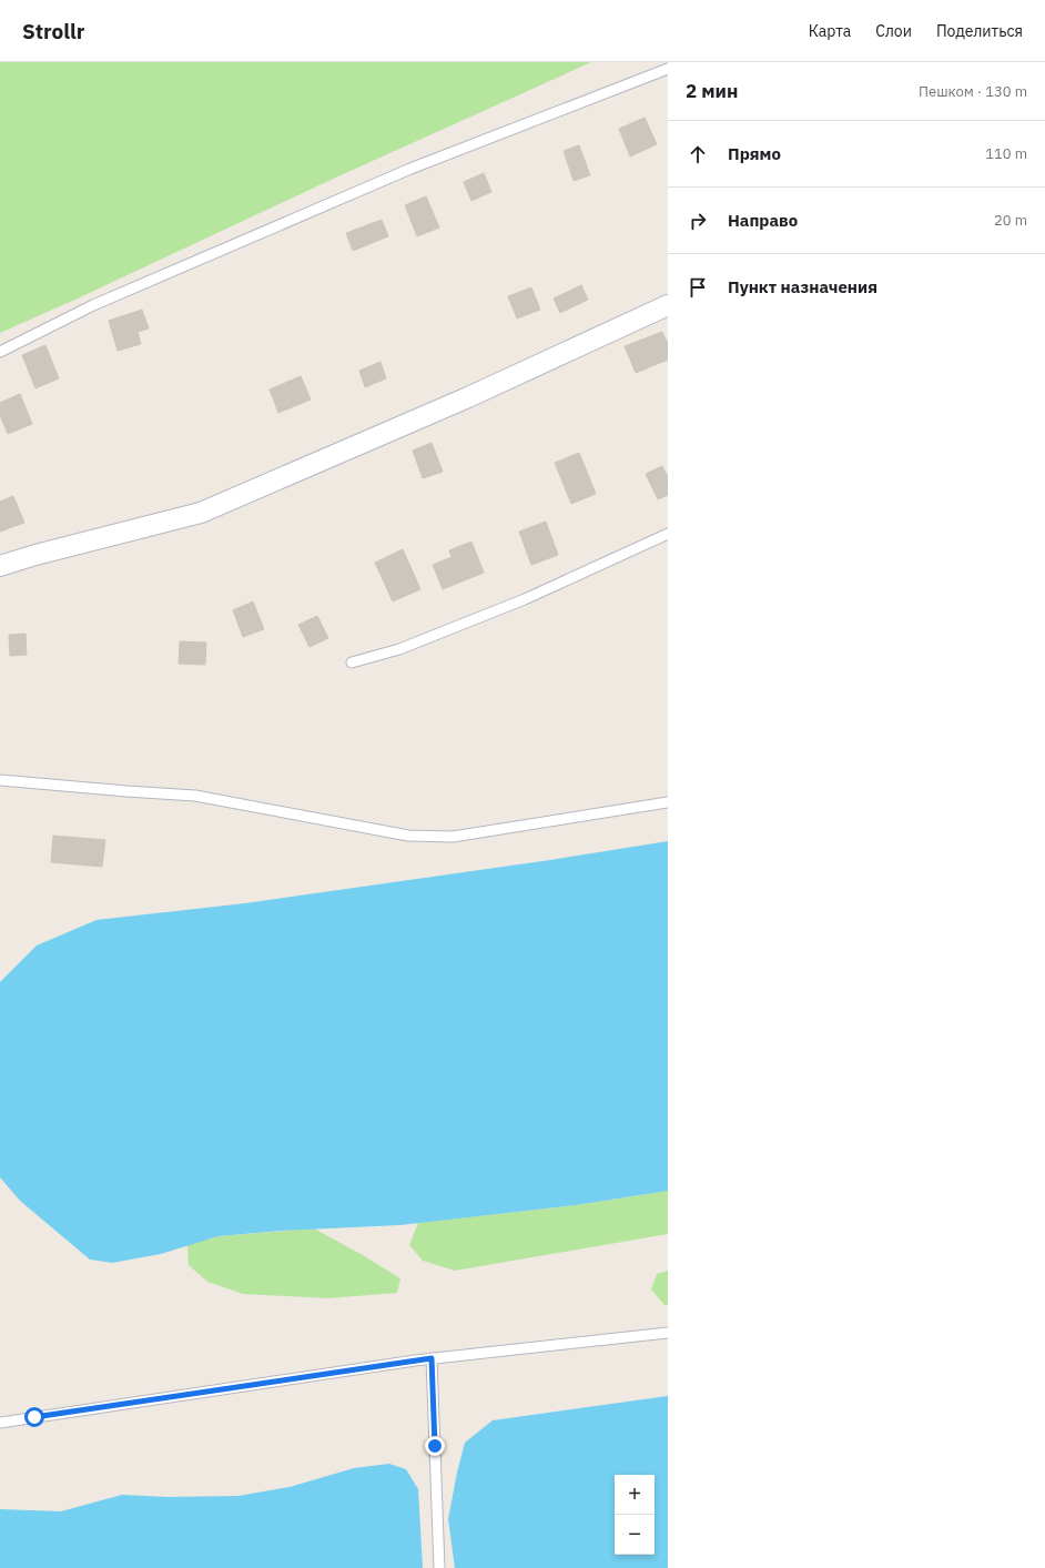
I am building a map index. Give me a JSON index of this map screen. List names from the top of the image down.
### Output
{
  "page": {
    "header": "Strollr",
    "nav": ["Карта", "Слои", "Поделиться"],
    "heading": ["2 мин", "Пешком · 130 m"],
    "list": [
      ["Прямо", "110 m"],
      ["Направо", "20 m"],
      "Пункт назначения"
    ],
    "map_buttons": ["+", "−"]
  }
}
